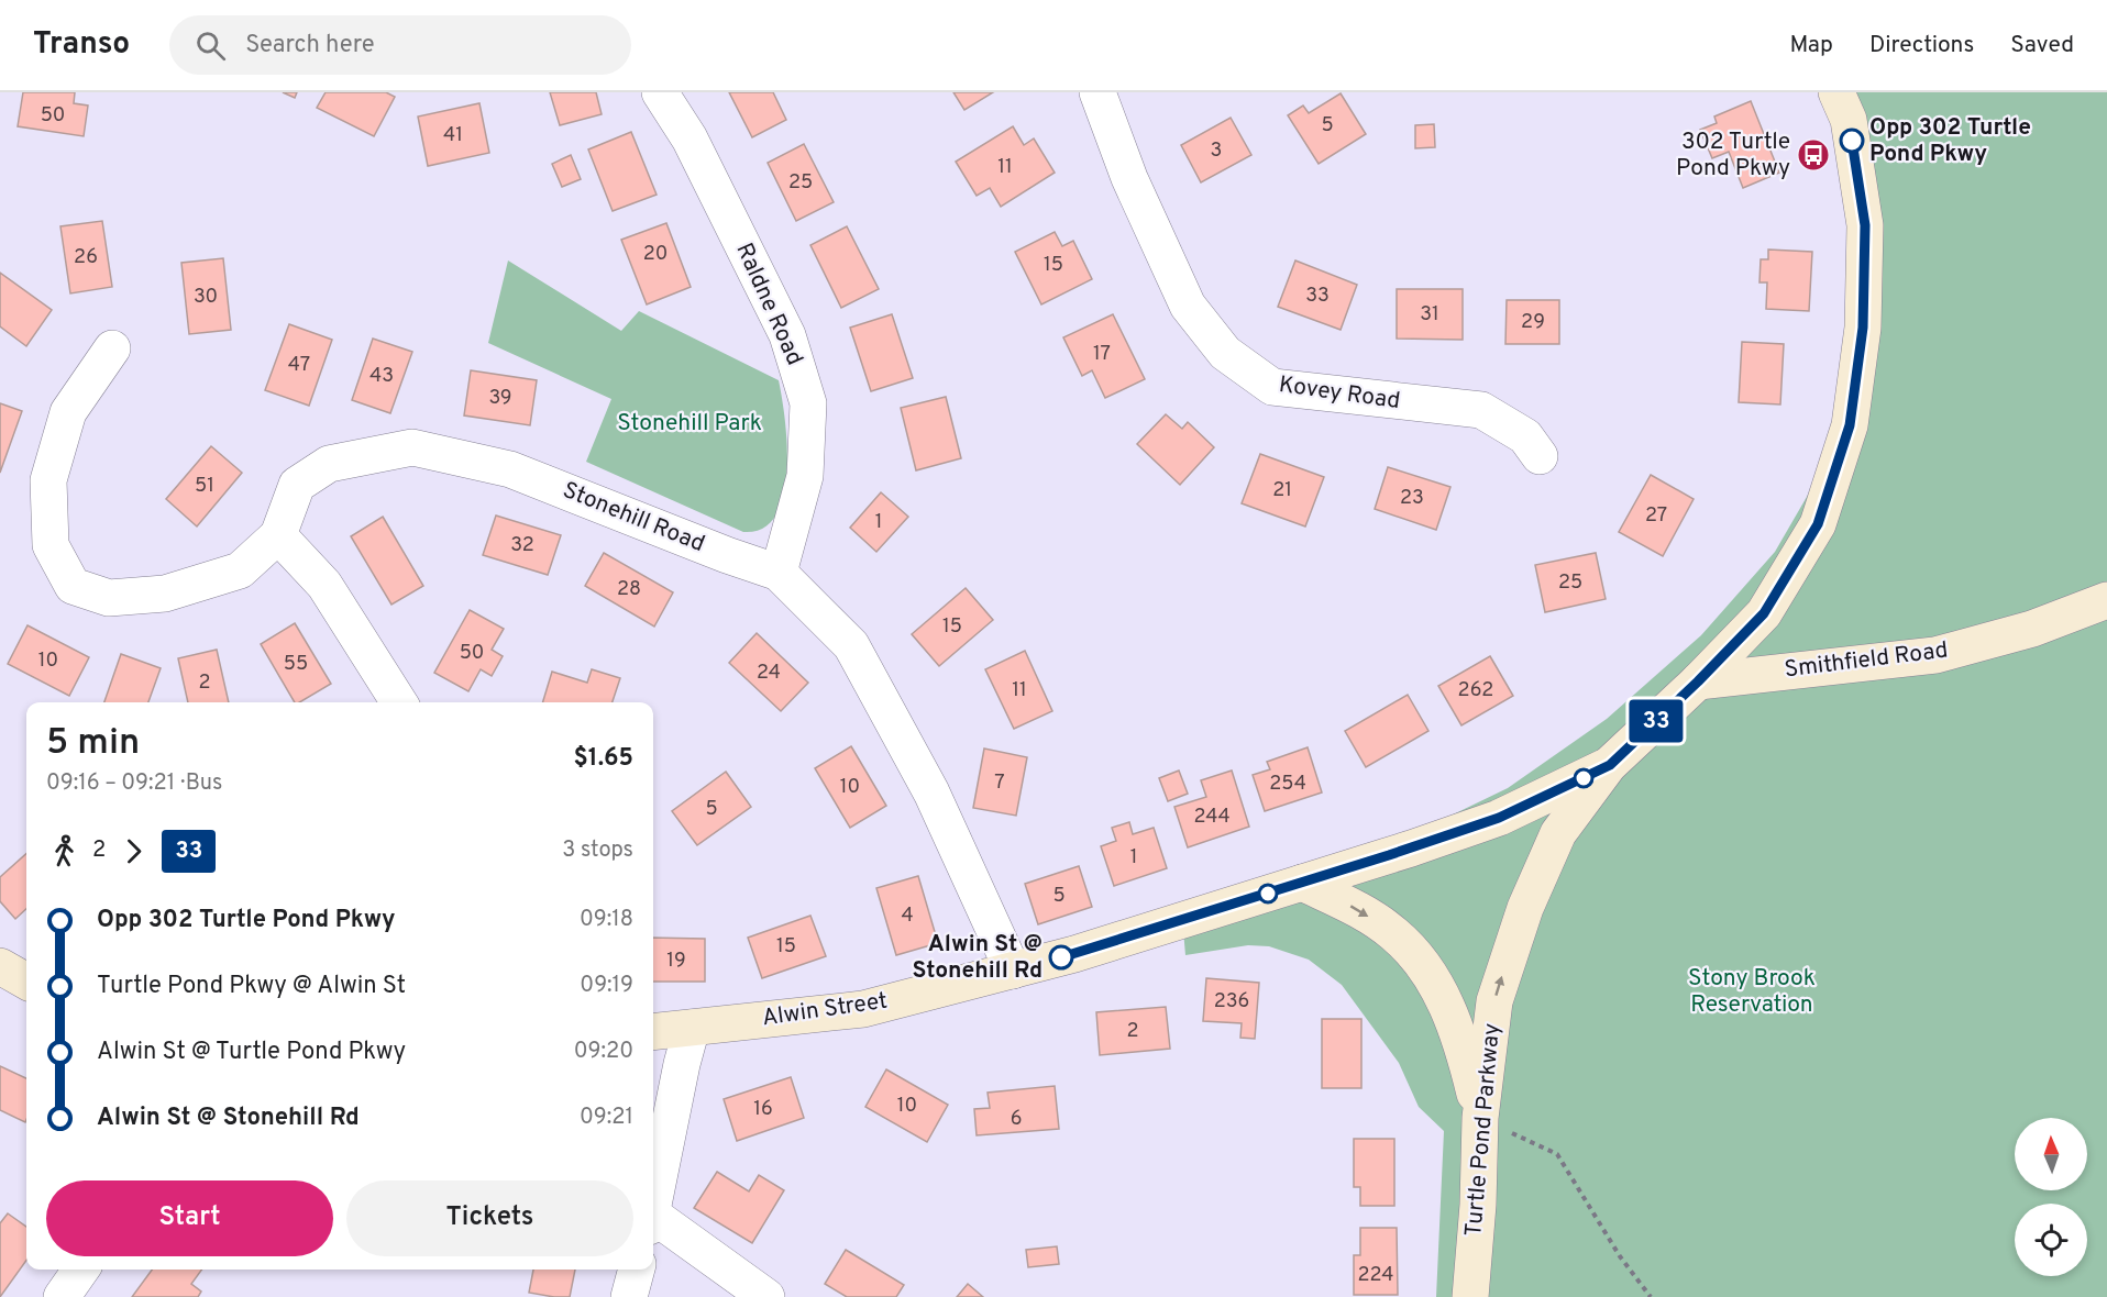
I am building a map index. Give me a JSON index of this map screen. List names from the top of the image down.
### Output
{
  "streets": {
    "street": [
      "Raldne Road",
      "Kovey Road",
      "Stonehill Road",
      "Smithfield Road",
      "Alwin Street",
      "Turtle Pond Parkway"
    ]
  },
  "crossings": [
    ["Raldne Road", "Stonehill Road"],
    ["Stonehill Road", "Alwin Street"],
    ["Smithfield Road", "Turtle Pond Parkway"],
    ["Alwin Street", "Turtle Pond Parkway"]
  ],
  "parks": ["Stonehill Park", "Stony Brook Reservation"],
  "places": {
    "other": ["Opp 302 Turtle Pond Pkwy", "Alwin St @ Stonehill Rd"],
    "bus stop": ["302 Turtle Pond Pkwy"]
  },
  "lines": ["bus line 33"],
  "house_numbers": [
    "50",
    "5",
    "41",
    "3",
    "11",
    "25",
    "20",
    "26",
    "15",
    "33",
    "30",
    "31",
    "29",
    "17",
    "47",
    "43",
    "39",
    "51",
    "21",
    "23",
    "27",
    "1",
    "32",
    "25",
    "28",
    "15",
    "50",
    "10",
    "55",
    "24",
    "2",
    "11",
    "262",
    "7",
    "254",
    "10",
    "5",
    "244",
    "1",
    "5",
    "4",
    "15",
    "19",
    "236",
    "2",
    "10",
    "16",
    "6",
    "224"
  ],
  "north": "top",
  "page": {
    "header": "Transo",
    "search": "Search here",
    "nav": ["Map", "Directions", "Saved"],
    "on_map": "33",
    "heading": ["5 min", "09:16 – 09:21 · Bus", "$1.65"],
    "legs": ["2", "33", "3 stops"],
    "list": [
      {
        "name": "Opp 302 Turtle Pond Pkwy",
        "value": "09:18"
      },
      {
        "name": "Turtle Pond Pkwy @ Alwin St",
        "value": "09:19"
      },
      {
        "name": "Alwin St @ Turtle Pond Pkwy",
        "value": "09:20"
      },
      {
        "name": "Alwin St @ Stonehill Rd",
        "value": "09:21"
      }
    ],
    "buttons": ["Start", "Tickets"]
  }
}
